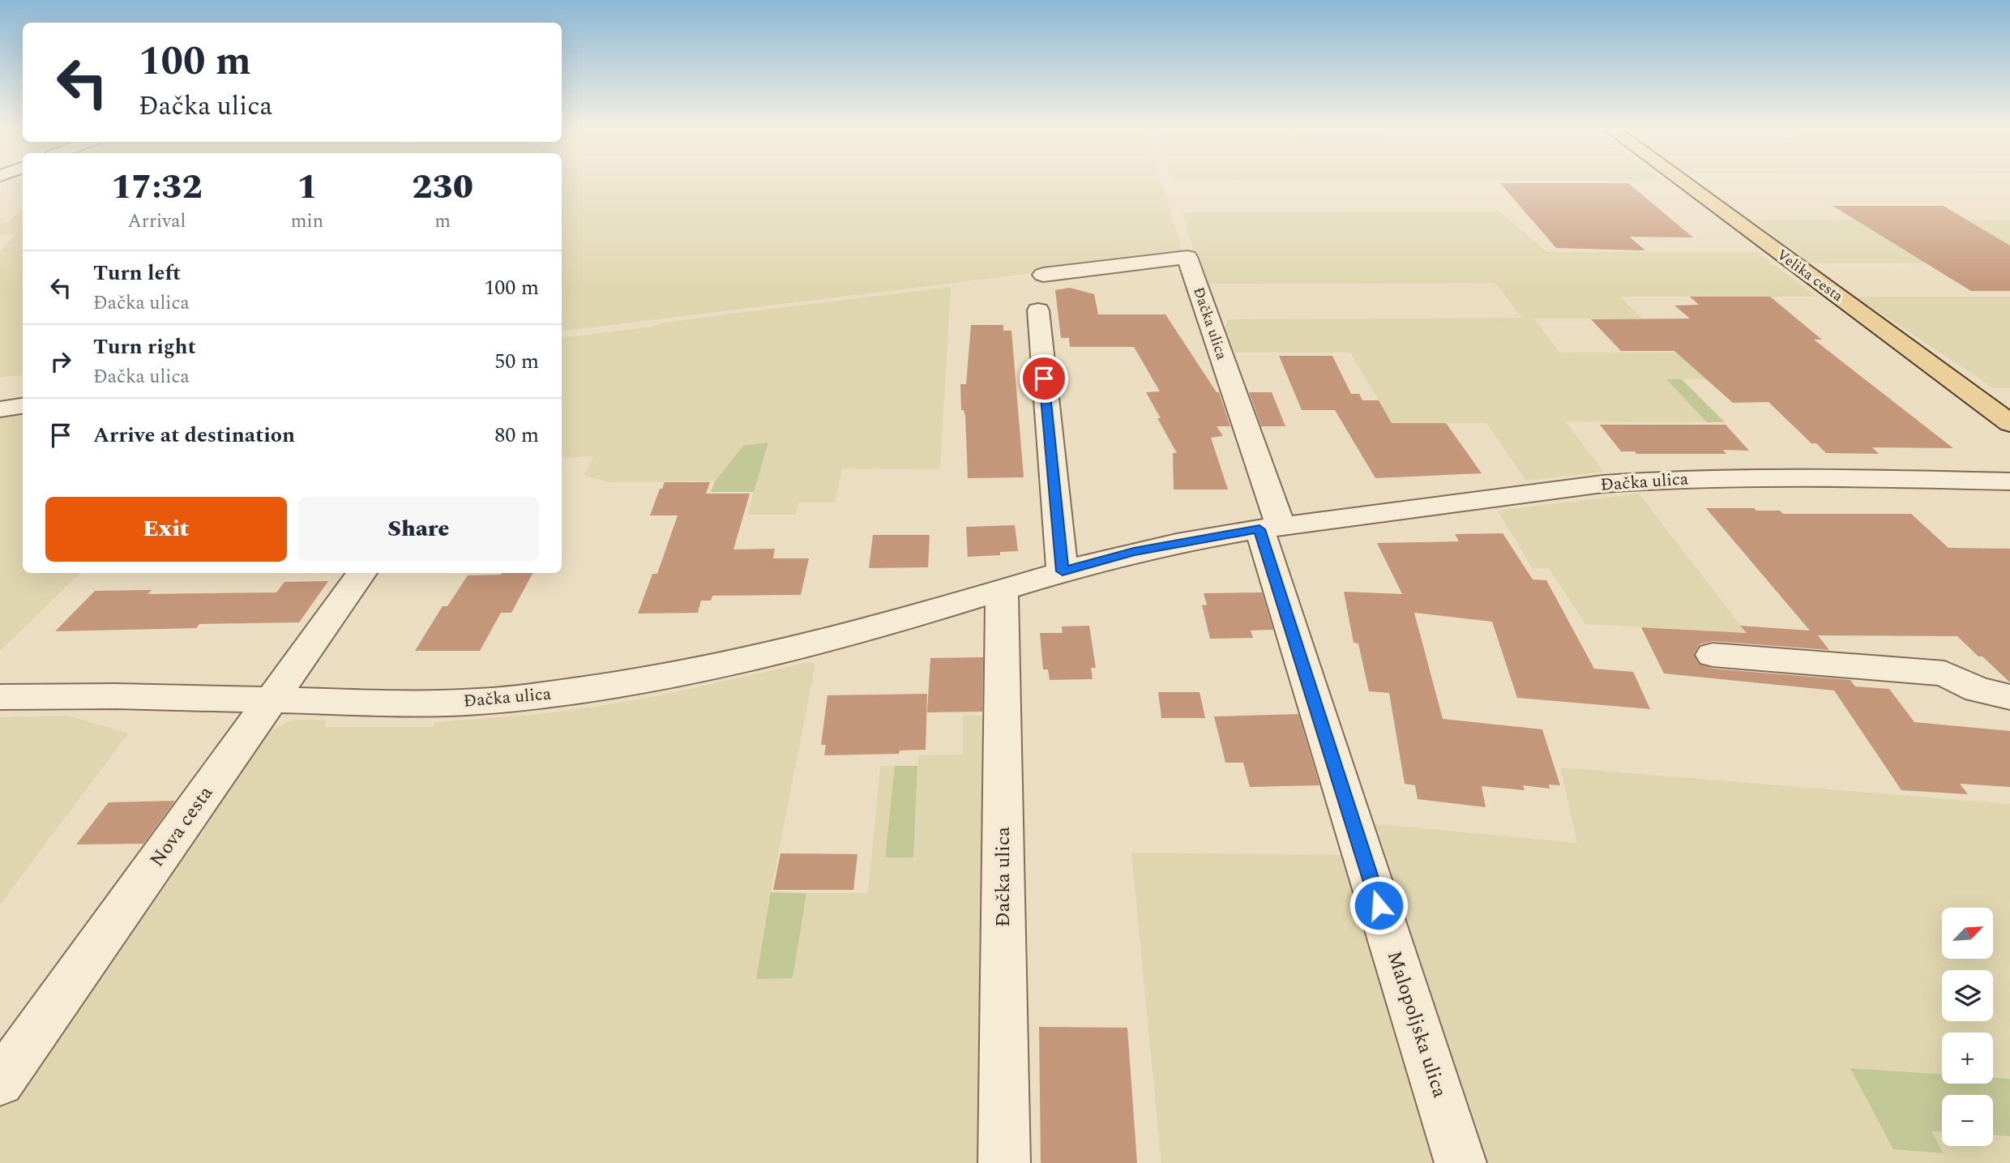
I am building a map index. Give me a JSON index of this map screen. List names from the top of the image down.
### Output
{
  "streets": {
    "main road": ["Velika cesta"],
    "street": ["Đačka ulica", "Nova cesta", "Malopoljska ulica"]
  },
  "crossings": [
    ["Đačka ulica", "Nova cesta"],
    ["Đačka ulica", "Malopoljska ulica"]
  ],
  "north": "top right",
  "page": {
    "turn": ["100 m", "Đačka ulica"],
    "eta": [
      "17:32",
      "Arrival",
      "1",
      "min",
      "230",
      "m"
    ],
    "list": [
      {
        "name": "Turn left",
        "note": "Đačka ulica",
        "value": "100 m"
      },
      {
        "name": "Turn right",
        "note": "Đačka ulica",
        "value": "50 m"
      },
      {
        "name": "Arrive at destination",
        "value": "80 m"
      }
    ],
    "buttons": ["Exit", "Share"],
    "map_buttons": ["+", "−"]
  }
}
